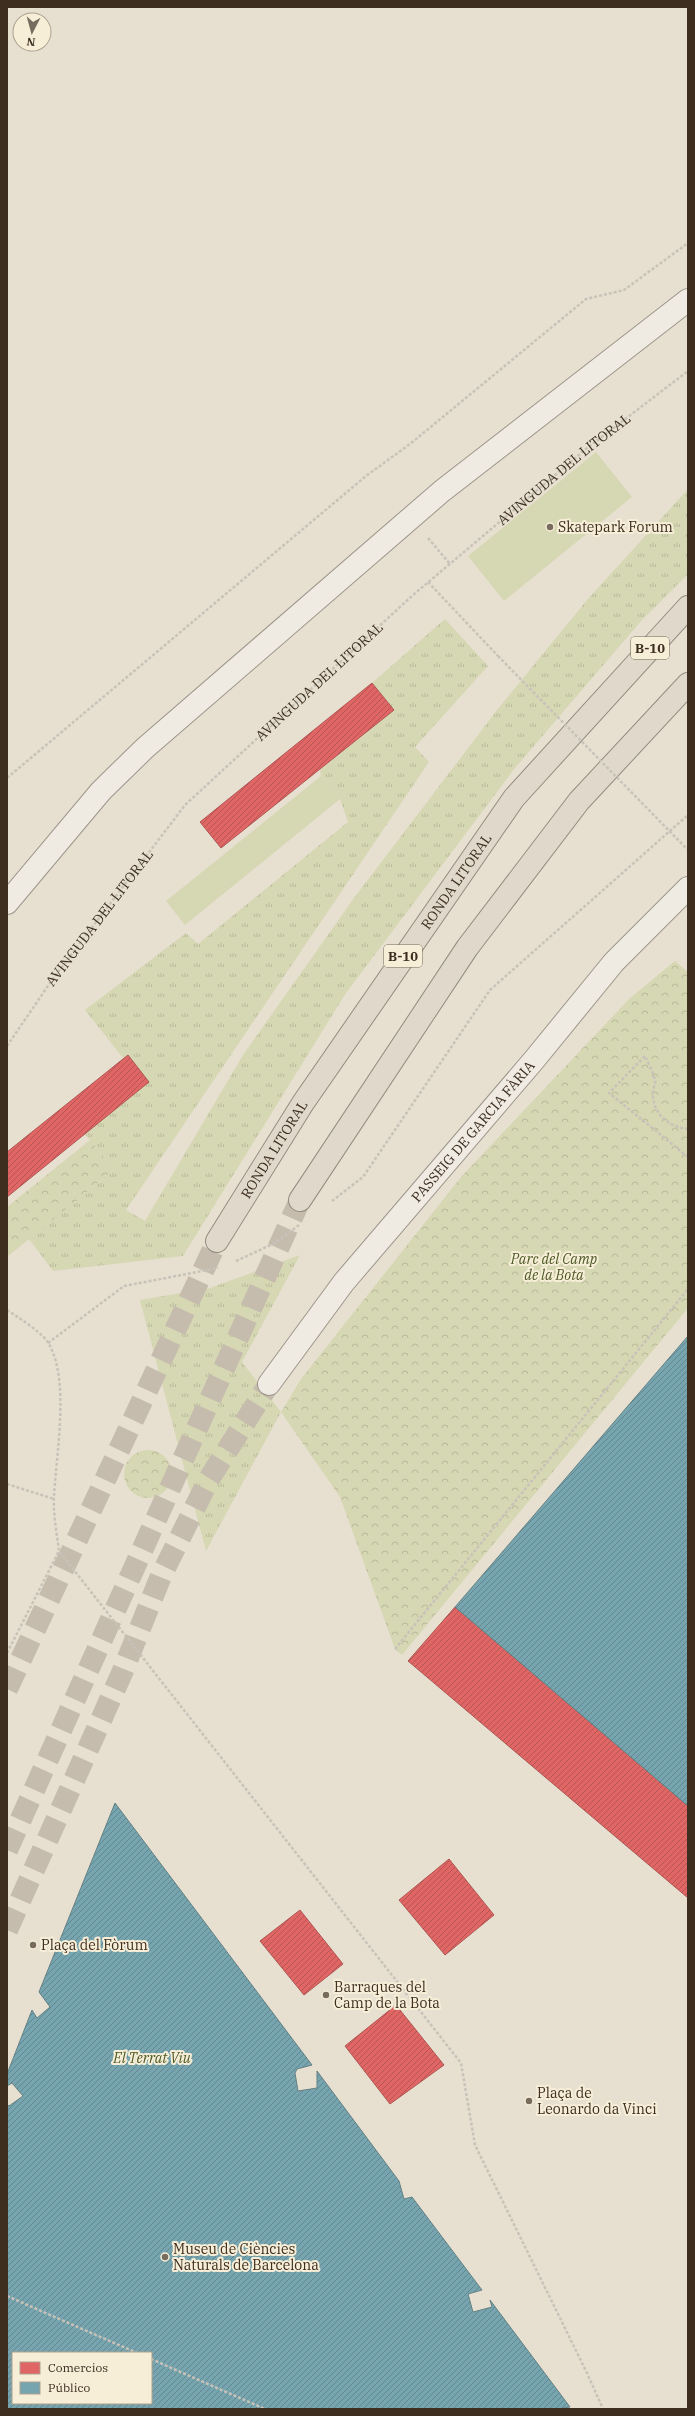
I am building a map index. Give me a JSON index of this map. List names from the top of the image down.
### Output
{
  "streets": {
    "highway": ["B-10", "RONDA LITORAL"],
    "main road": ["PASSEIG DE GARCIA FÀRIA"],
    "path": ["AVINGUDA DEL LITORAL"]
  },
  "parks": ["Parc del Camp de la Bota", "El Terrat Viu"],
  "places": [
    "Skatepark Forum",
    "Plaça del Fòrum",
    "Barraques del Camp de la Bota",
    "Plaça de Leonardo da Vinci",
    "Museu de Ciències Naturals de Barcelona"
  ],
  "legend": ["Comercios", "Público"],
  "north": "bottom"
}
